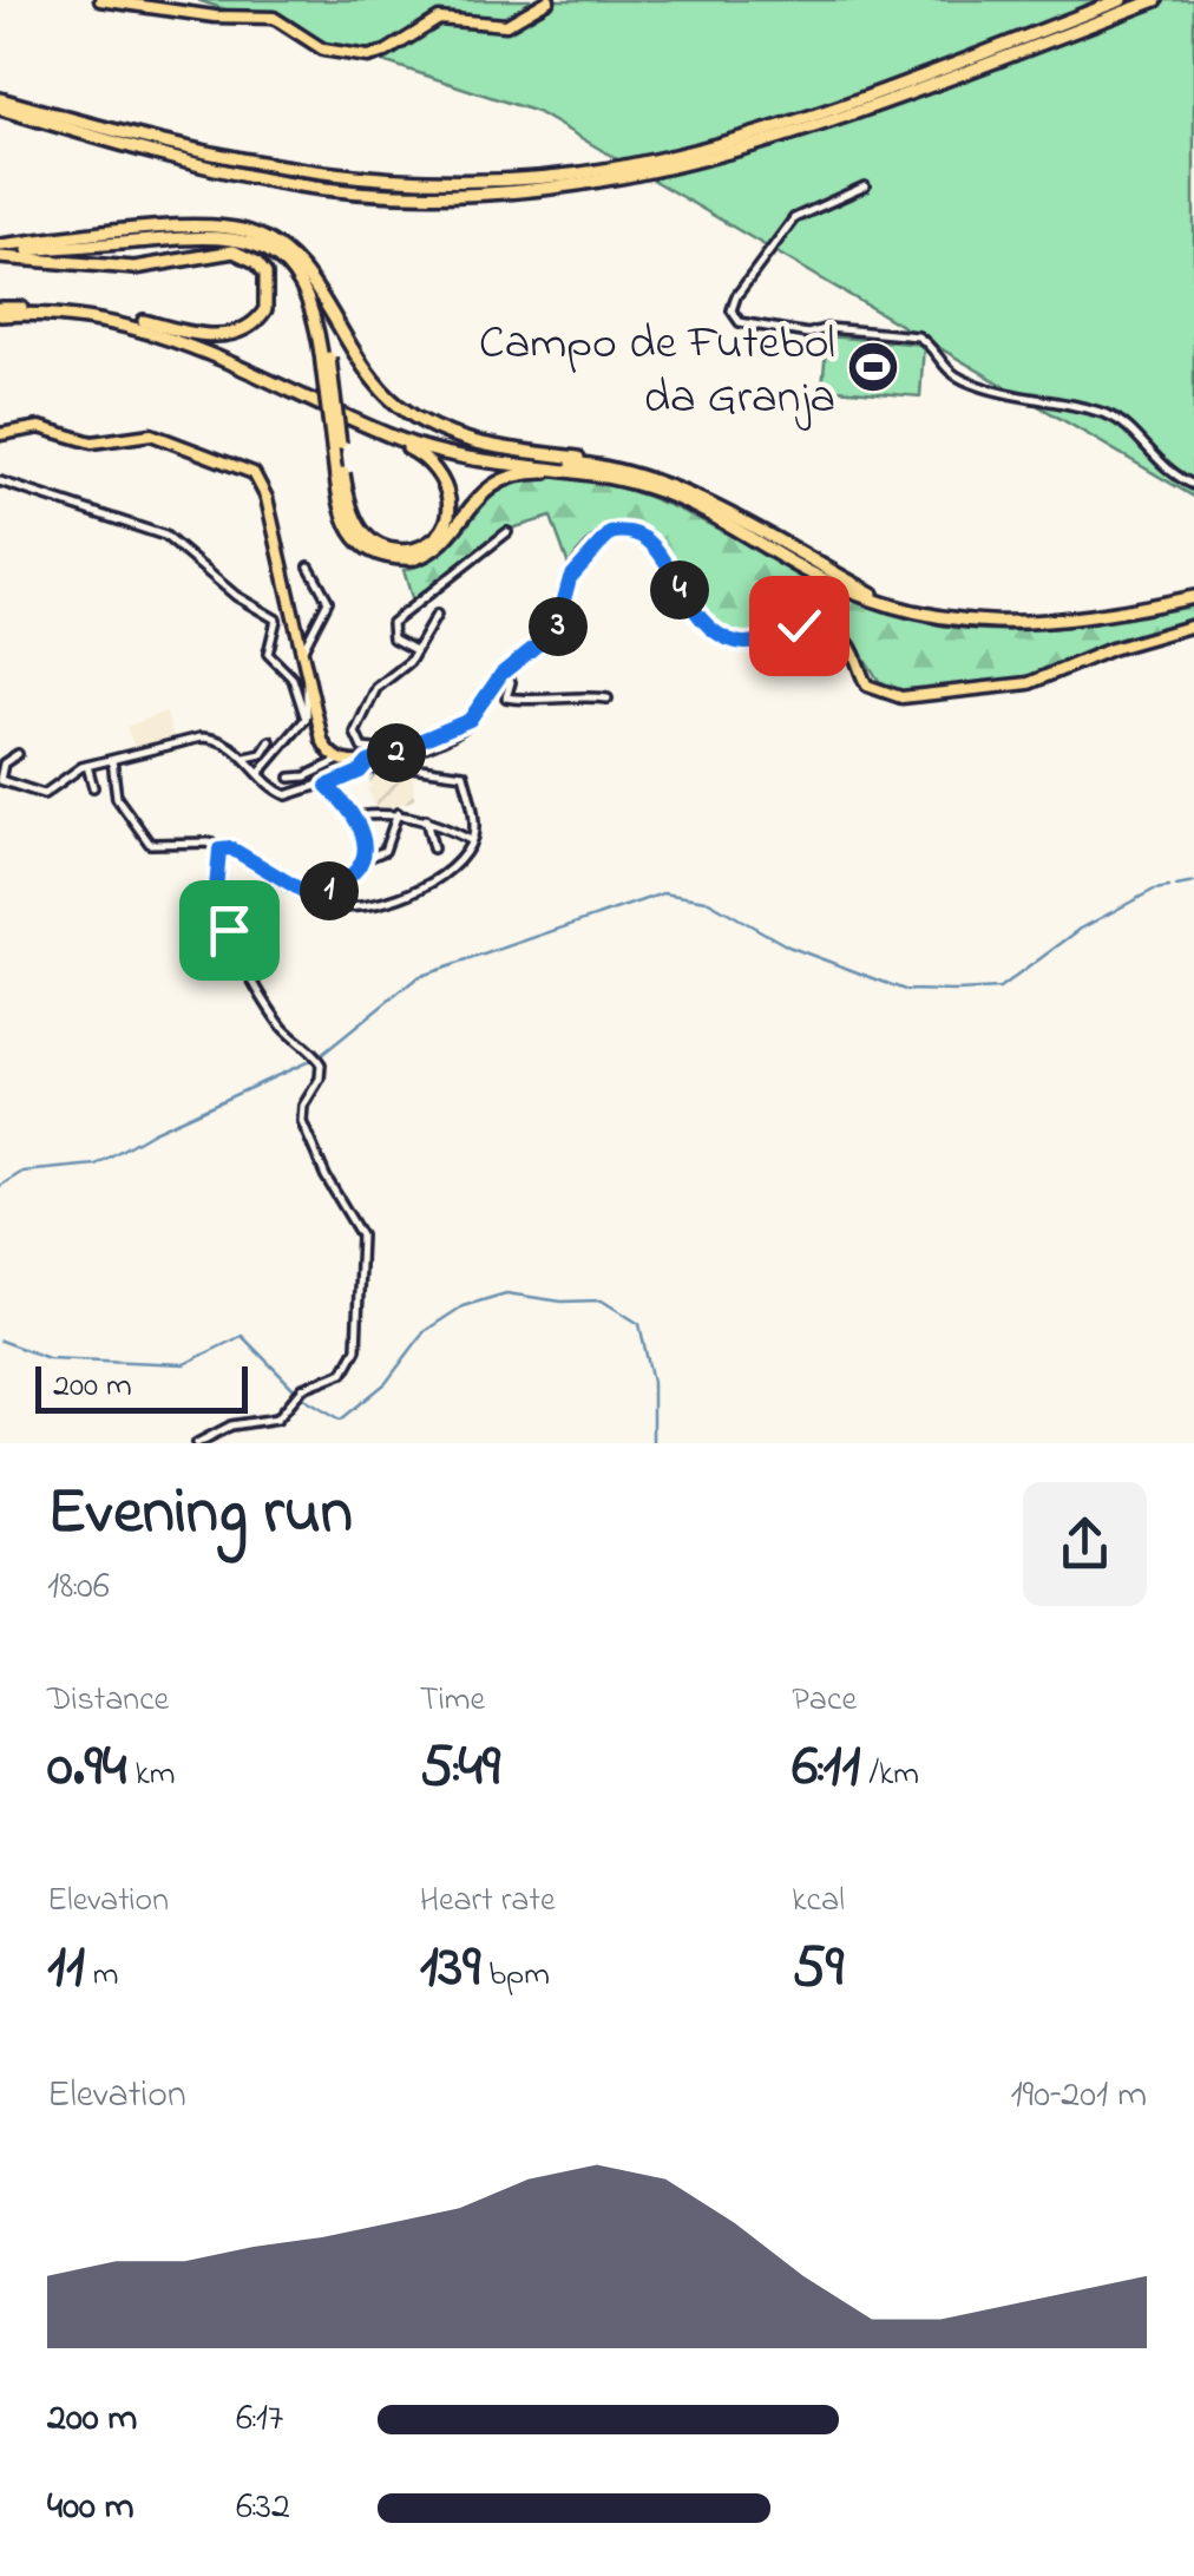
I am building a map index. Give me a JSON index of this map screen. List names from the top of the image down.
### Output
{
  "places": {
    "sports": ["Campo de Futebol da Granja"]
  },
  "scale_bar": "200 m",
  "page": {
    "pins": [
      "4",
      "3",
      "2",
      "1"
    ],
    "scale": "200 m",
    "heading": ["Evening run", "18:06"],
    "stats": [
      ["Distance", "0.94 km"],
      ["Time", "5:49"],
      ["Pace", "6:11 /km"],
      ["Elevation", "11 m"],
      ["Heart rate", "139 bpm"],
      ["kcal", "59"]
    ],
    "chart": ["Elevation", "190–201 m"],
    "list": [
      {
        "name": "200 m",
        "note": "6:17"
      },
      {
        "name": "400 m",
        "note": "6:32"
      }
    ]
  }
}
